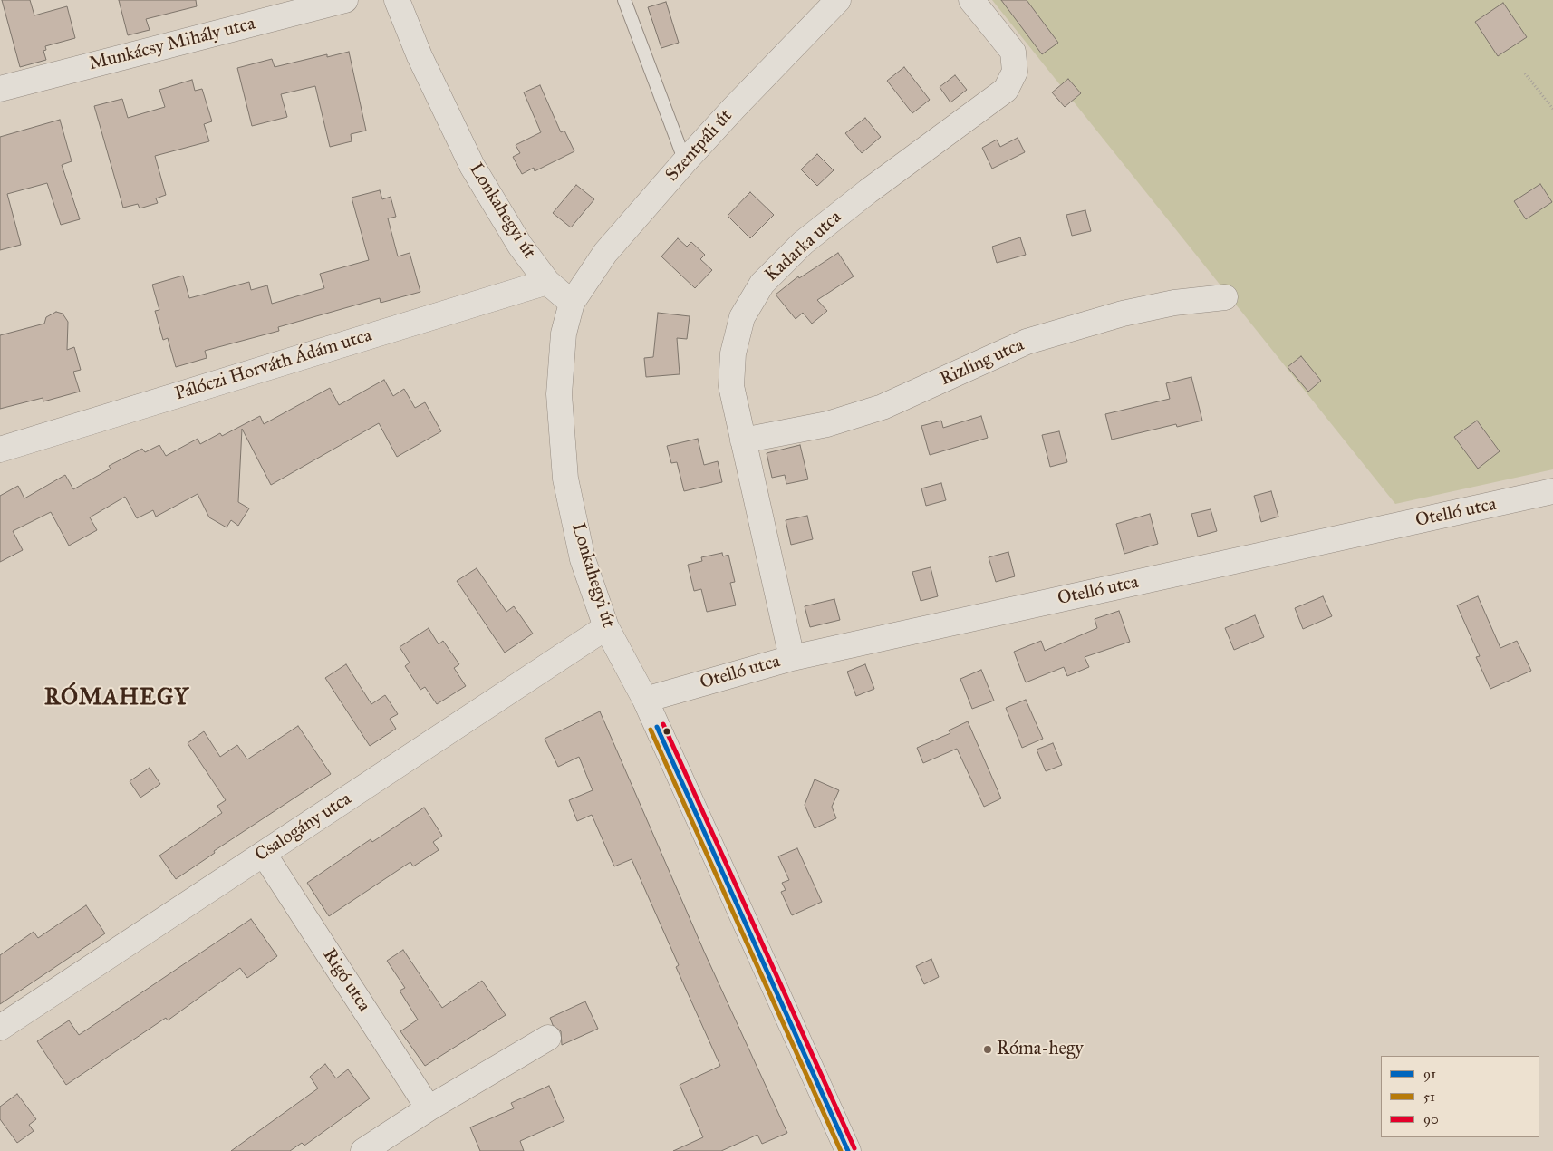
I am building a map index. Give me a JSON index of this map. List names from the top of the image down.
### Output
{
  "streets": {
    "street": [
      "Munkácsy Mihály utca",
      "Szentpáli út",
      "Lonkahegyi út",
      "Kadarka utca",
      "Rizling utca",
      "Pálóczi Horváth Ádám utca",
      "Otelló utca",
      "Csalogány utca",
      "Rigó utca"
    ]
  },
  "crossings": [
    ["Szentpáli út", "Lonkahegyi út"],
    ["Lonkahegyi út", "Pálóczi Horváth Ádám utca"],
    ["Lonkahegyi út", "Otelló utca"],
    ["Lonkahegyi út", "Csalogány utca"],
    ["Kadarka utca", "Rizling utca"],
    ["Kadarka utca", "Otelló utca"],
    ["Csalogány utca", "Rigó utca"]
  ],
  "districts": ["RÓMAHEGY"],
  "places": ["Róma-hegy"],
  "lines": ["transit line 90", "transit line 91", "transit line 51"],
  "legend": ["91", "51", "90"]
}
